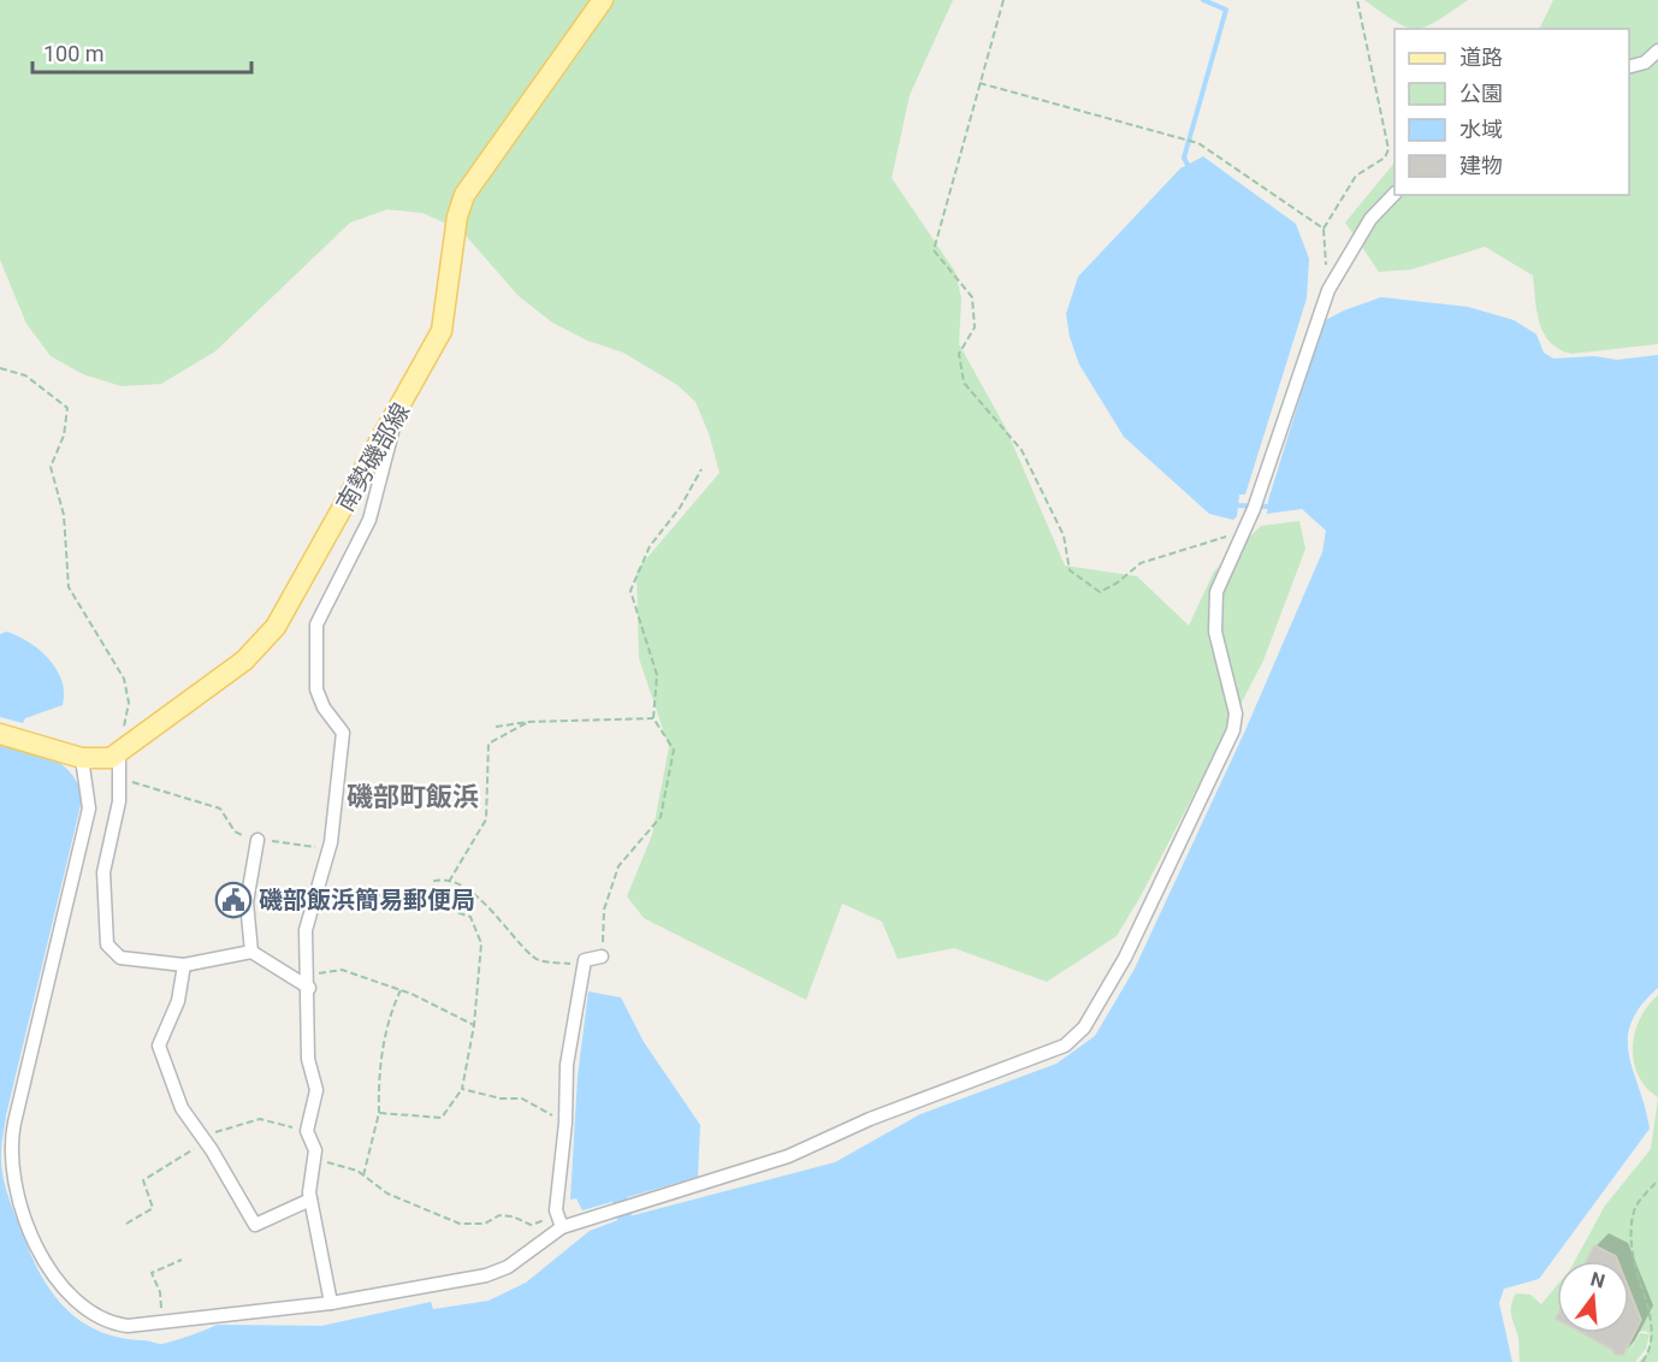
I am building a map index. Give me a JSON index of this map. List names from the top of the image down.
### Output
{
  "streets": {
    "main road": ["南勢磯部線"]
  },
  "districts": ["磯部町飯浜"],
  "places": {
    "public building": ["磯部飯浜簡易郵便局"]
  },
  "legend": [
    "道路",
    "公園",
    "水域",
    "建物"
  ],
  "scale_bar": "100 m",
  "north": "top"
}
